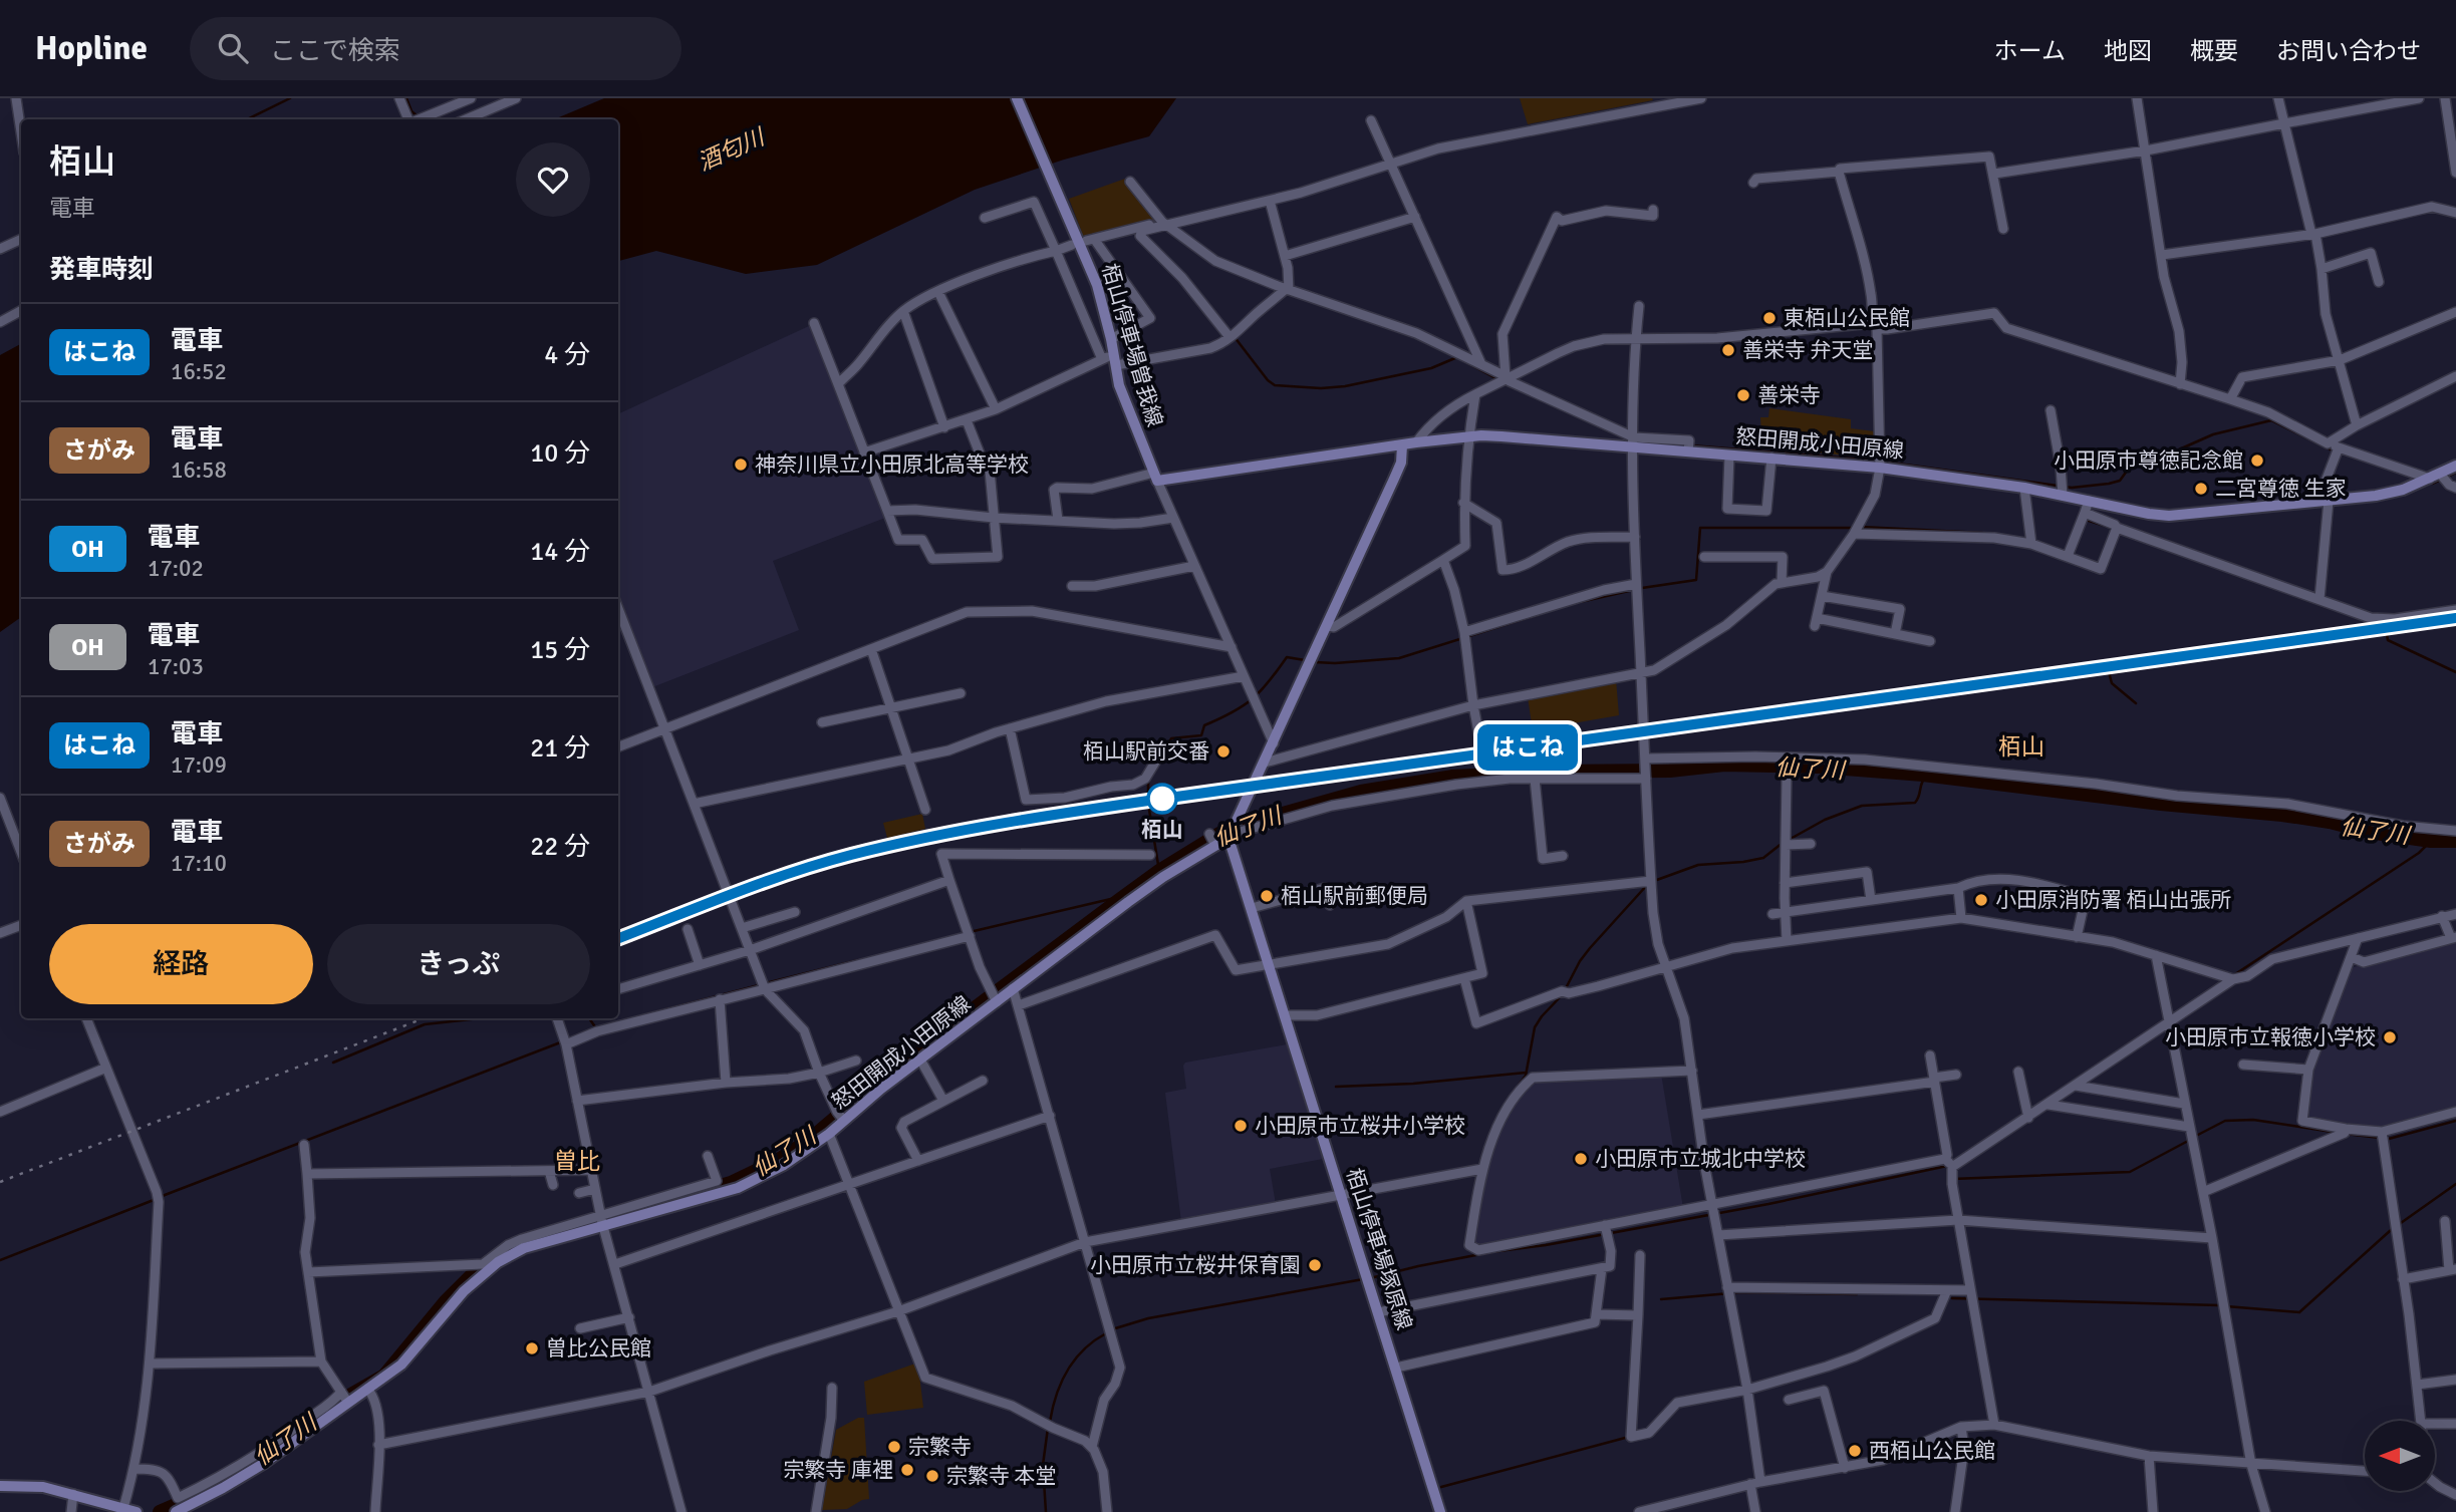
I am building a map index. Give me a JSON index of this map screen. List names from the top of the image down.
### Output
{
  "streets": {
    "main road": ["栢山停車場曽我線", "怒田開成小田原線", "栢山停車場塚原線"]
  },
  "crossings": [
    ["怒田開成小田原線", "栢山停車場塚原線"]
  ],
  "districts": ["栢山", "曽比"],
  "water": ["酒匂川", "仙了川"],
  "places": [
    "東栢山公民館",
    "善栄寺 弁天堂",
    "善栄寺",
    "小田原市尊徳記念館",
    "神奈川県立小田原北高等学校",
    "二宮尊徳 生家",
    "栢山駅前交番",
    "栢山",
    "栢山駅前郵便局",
    "小田原消防署 栢山出張所",
    "小田原市立報徳小学校",
    "小田原市立桜井小学校",
    "小田原市立城北中学校",
    "小田原市立桜井保育園",
    "曽比公民館",
    "宗繁寺",
    "西栢山公民館",
    "宗繁寺 庫裡",
    "宗繁寺 本堂"
  ],
  "north": "left",
  "page": {
    "header": "Hopline",
    "search": "ここで検索",
    "nav": [
      "ホーム",
      "地図",
      "概要",
      "お問い合わせ"
    ],
    "on_map": "はこね",
    "heading": [
      ["栢山", "電車"],
      "発車時刻"
    ],
    "list": [
      {
        "mark": "はこね",
        "name": "電車",
        "note": "16:52",
        "value": "4 分"
      },
      {
        "mark": "さがみ",
        "name": "電車",
        "note": "16:58",
        "value": "10 分"
      },
      {
        "mark": "OH",
        "name": "電車",
        "note": "17:02",
        "value": "14 分"
      },
      {
        "mark": "OH",
        "name": "電車",
        "note": "17:03",
        "value": "15 分"
      },
      {
        "mark": "はこね",
        "name": "電車",
        "note": "17:09",
        "value": "21 分"
      },
      {
        "mark": "さがみ",
        "name": "電車",
        "note": "17:10",
        "value": "22 分"
      }
    ],
    "buttons": ["経路", "きっぷ"]
  }
}
